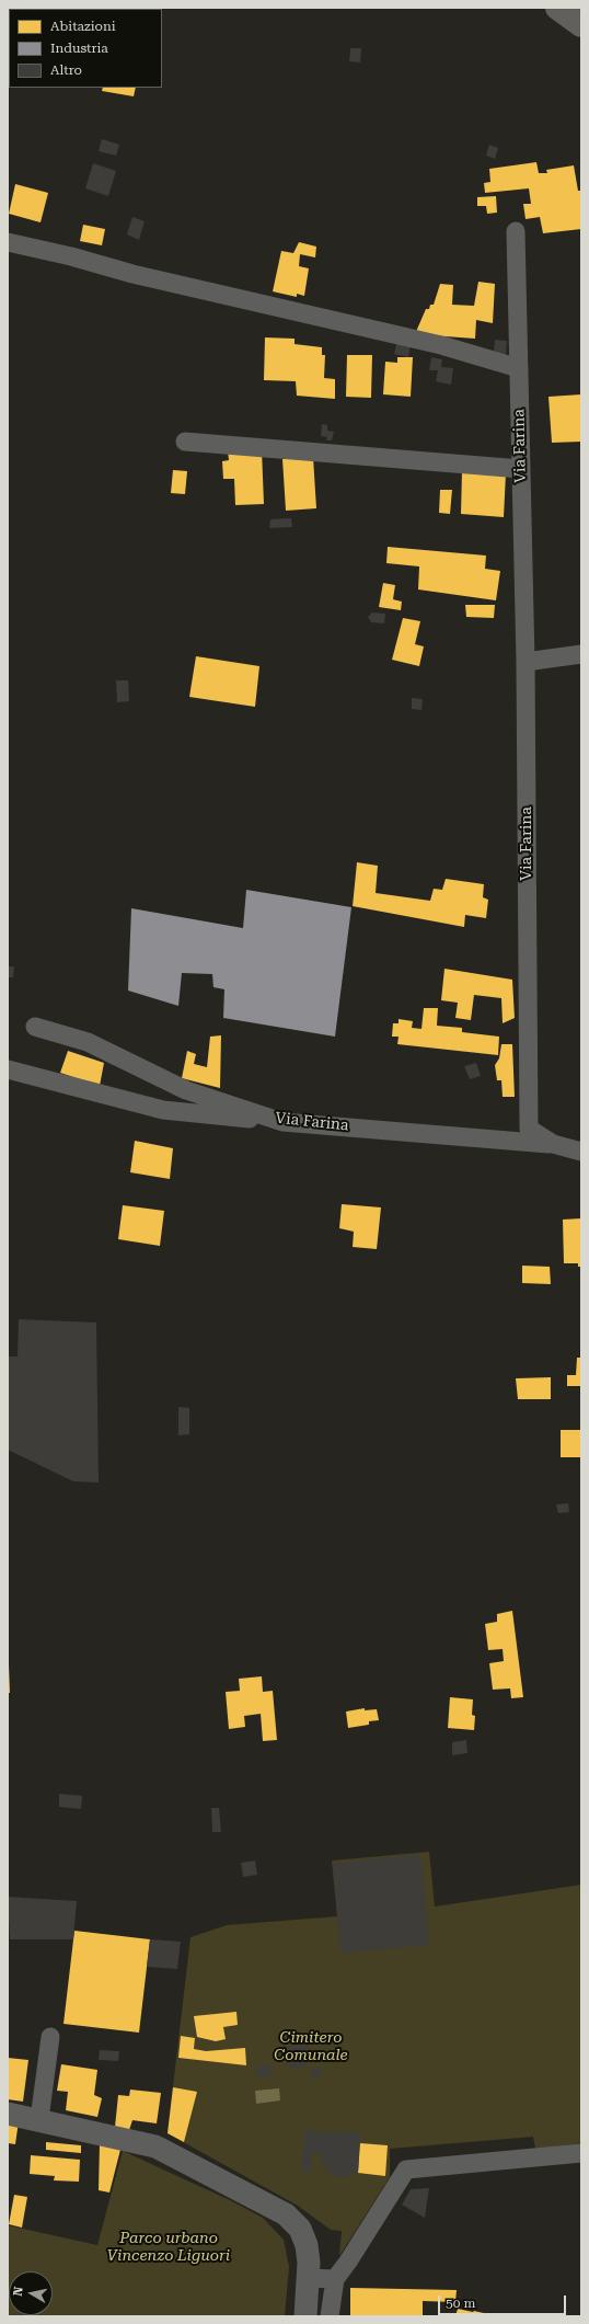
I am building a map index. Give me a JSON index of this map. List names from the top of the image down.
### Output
{
  "streets": {
    "street": ["Via Farina"]
  },
  "parks": ["Cimitero Comunale", "Parco urbano Vincenzo Liguori"],
  "legend": ["Abitazioni", "Industria", "Altro"],
  "scale_bar": "50 m",
  "north": "left"
}
